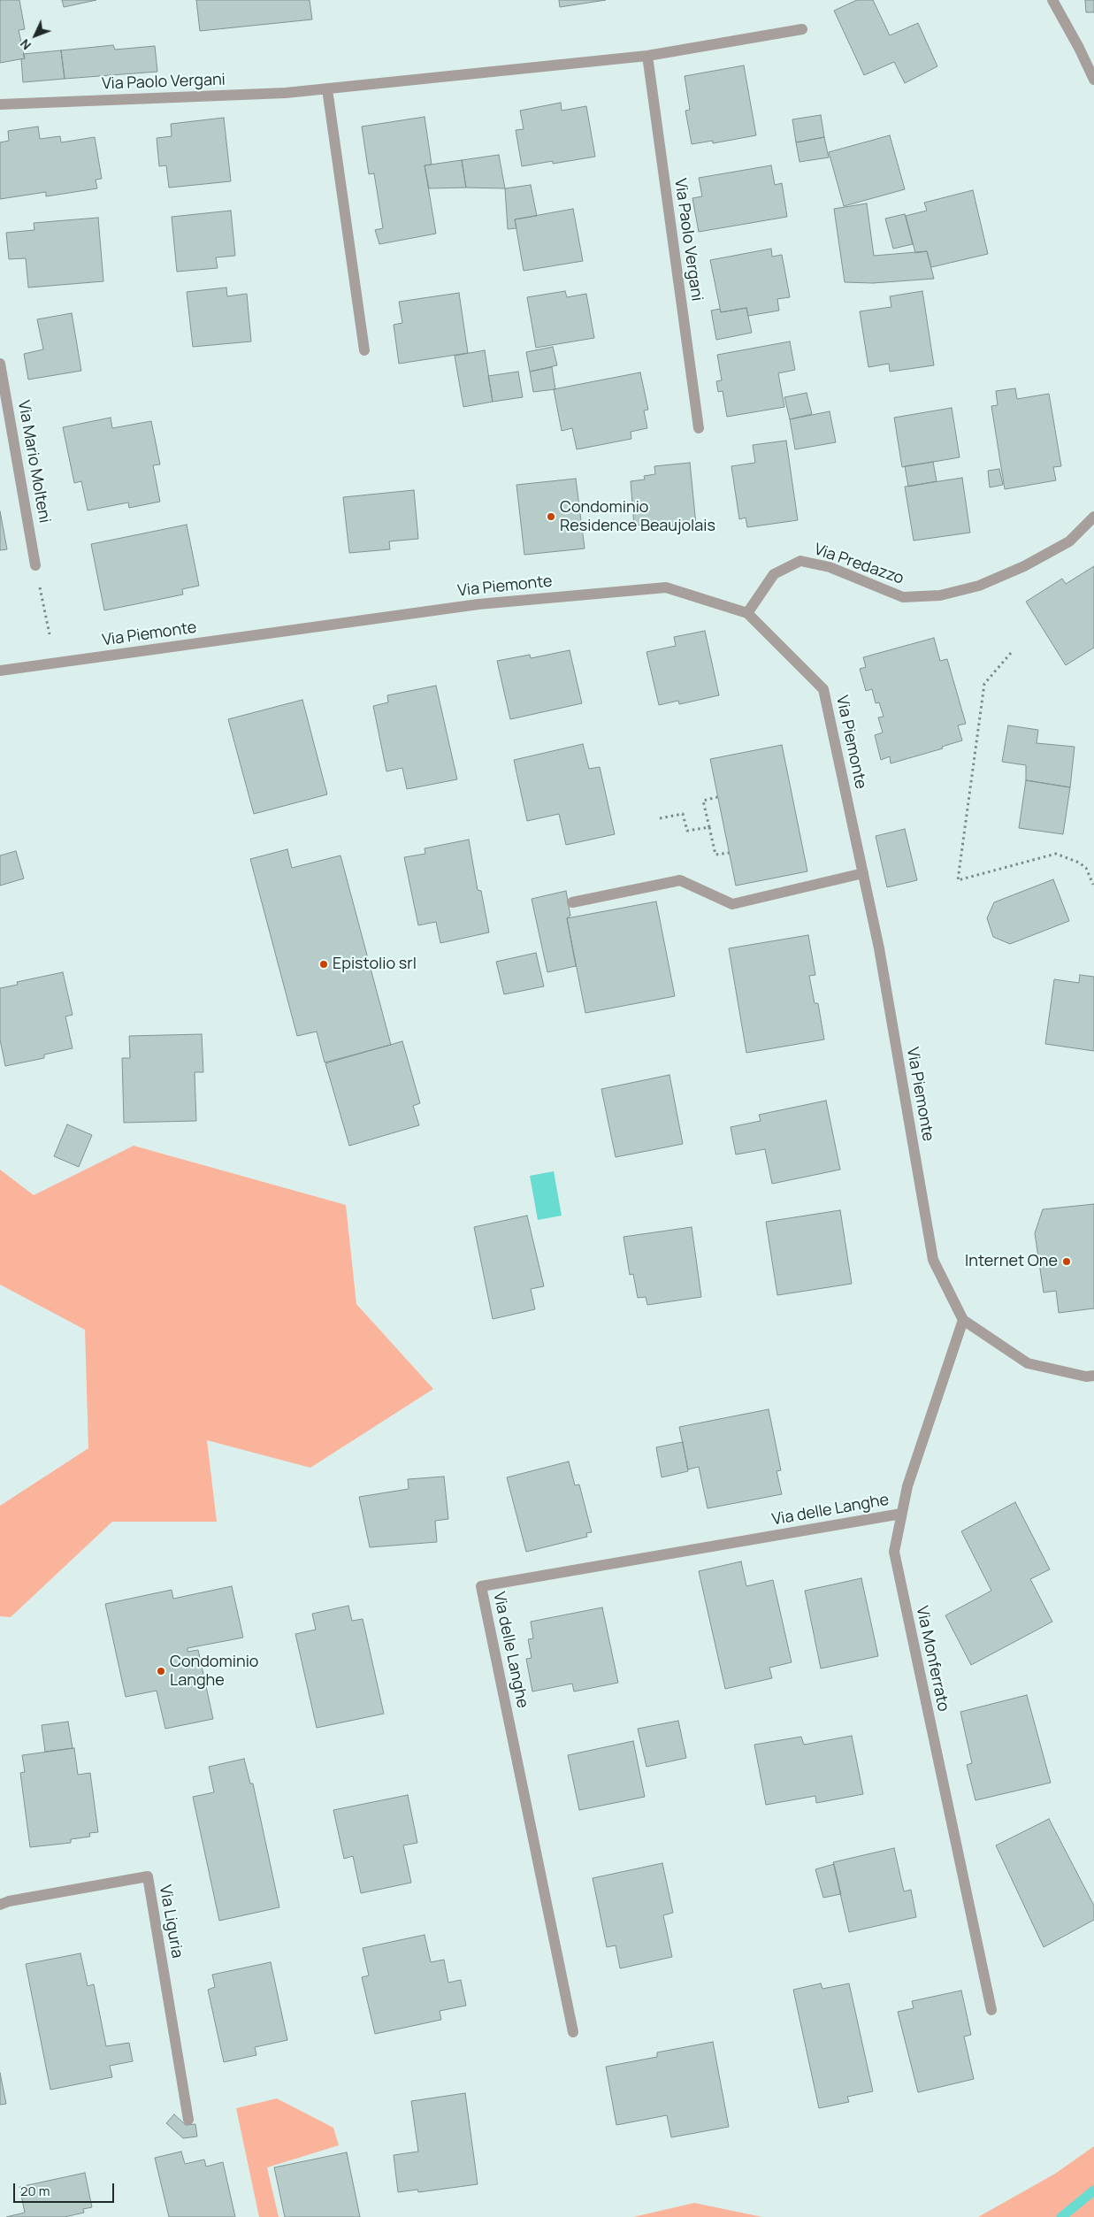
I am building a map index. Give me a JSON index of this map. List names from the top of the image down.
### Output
{
  "streets": {
    "street": [
      "Via Paolo Vergani",
      "Via Mario Molteni",
      "Via Predazzo",
      "Via Piemonte",
      "Via delle Langhe",
      "Via Monferrato",
      "Via Liguria"
    ]
  },
  "crossings": [
    ["Via Predazzo", "Via Piemonte"],
    ["Via Piemonte", "Via Monferrato"],
    ["Via delle Langhe", "Via Monferrato"]
  ],
  "places": [
    "Condominio Residence Beaujolais",
    "Epistolio srl",
    "Internet One",
    "Condominio Langhe"
  ],
  "scale_bar": "20 m",
  "north": "bottom left"
}
